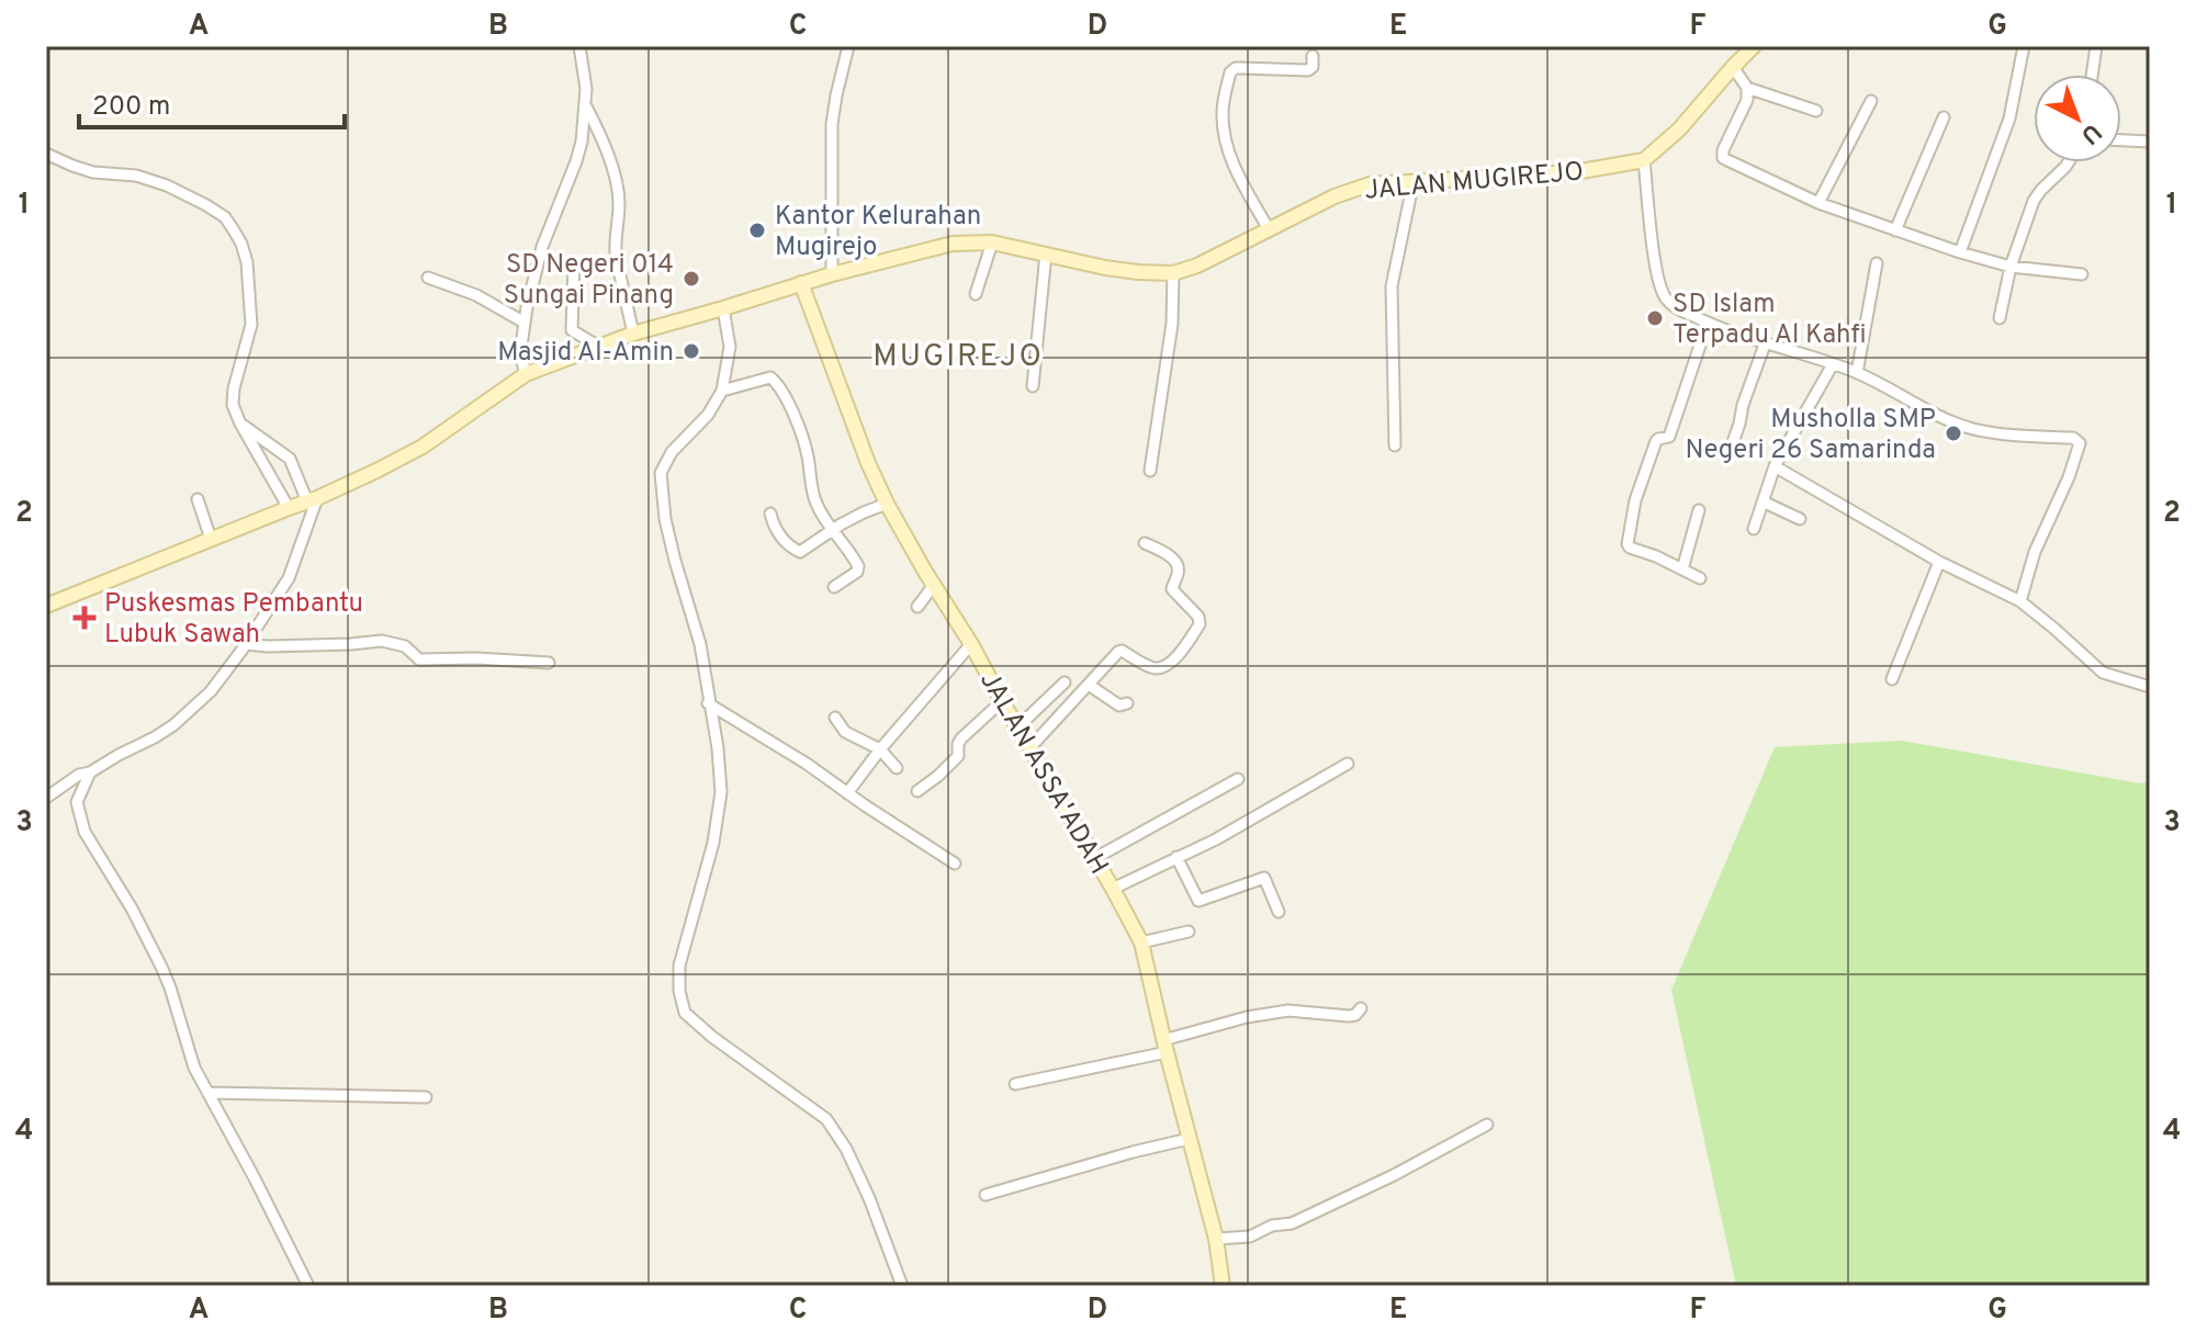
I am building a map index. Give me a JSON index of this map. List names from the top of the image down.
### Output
{
  "streets": {
    "street": ["JALAN MUGIREJO", "JALAN ASSA'ADAH"]
  },
  "crossings": [
    ["JALAN MUGIREJO", "JALAN ASSA'ADAH"]
  ],
  "districts": ["MUGIREJO"],
  "places": {
    "other": [
      "Kantor Kelurahan Mugirejo",
      "SD Negeri 014 Sungai Pinang",
      "SD Islam Terpadu Al Kahfi",
      "Masjid Al-Amin",
      "Musholla SMP Negeri 26 Samarinda"
    ],
    "health": ["Puskesmas Pembantu Lubuk Sawah"]
  },
  "scale_bar": "200 m",
  "north": "bottom right",
  "grid": {
    "columns": [
      "A",
      "B",
      "C",
      "D",
      "E",
      "F",
      "G"
    ],
    "rows": [
      "1",
      "2",
      "3",
      "4"
    ]
  }
}
